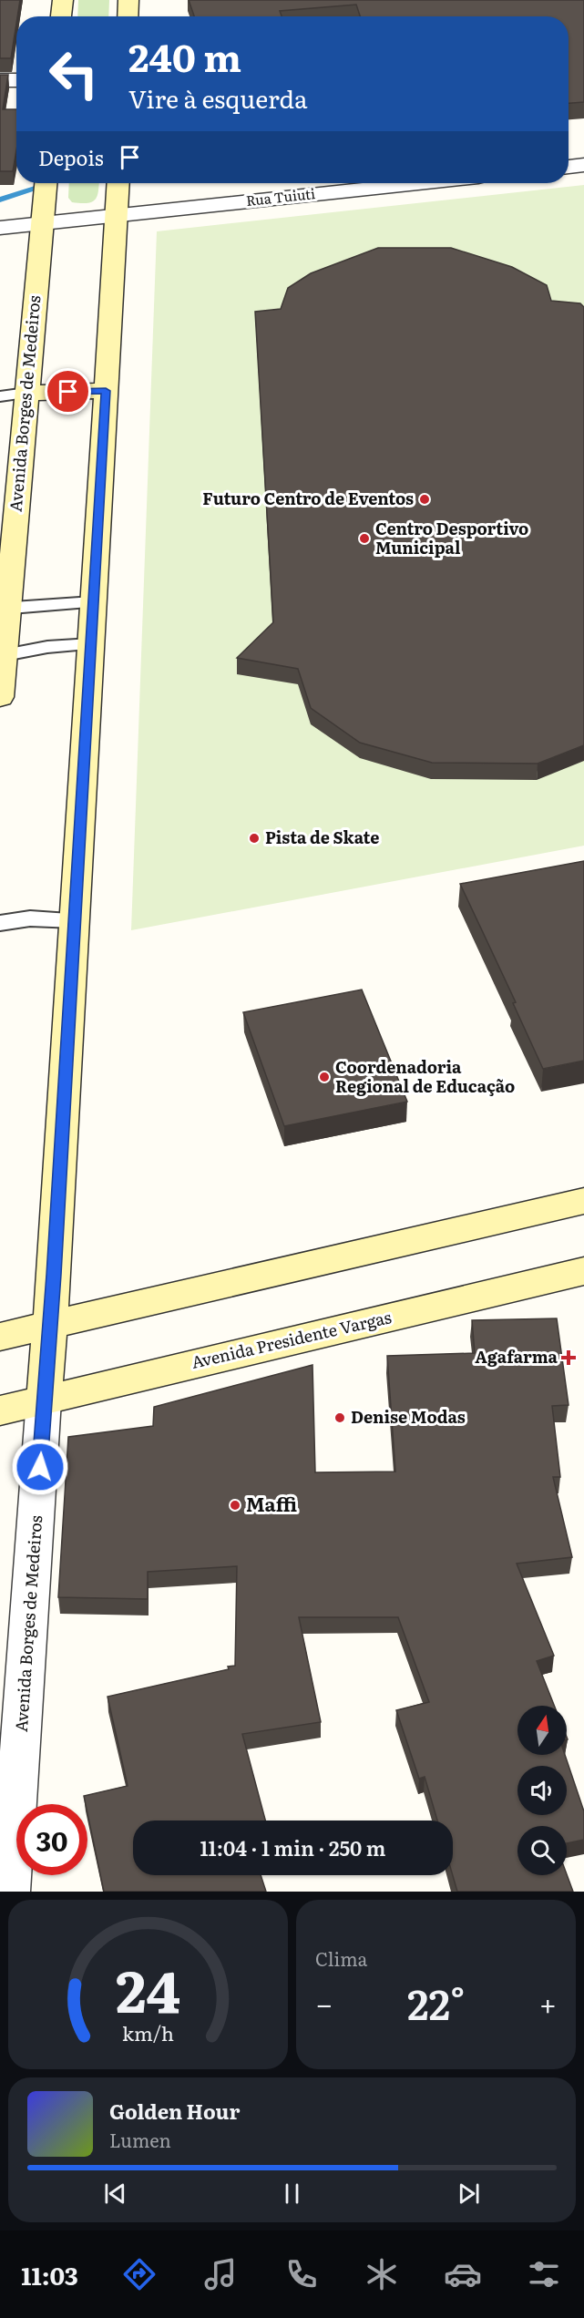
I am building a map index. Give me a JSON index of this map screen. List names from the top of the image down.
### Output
{
  "streets": {
    "main road": ["Avenida Borges de Medeiros", "Avenida Presidente Vargas"],
    "street": ["Rua Tuiuti"]
  },
  "crossings": [
    ["Rua Tuiuti", "Avenida Borges de Medeiros"],
    ["Avenida Borges de Medeiros", "Avenida Presidente Vargas"]
  ],
  "places": {
    "other": [
      "Futuro Centro de Eventos",
      "Centro Desportivo Municipal",
      "Pista de Skate",
      "Coordenadoria Regional de Educação",
      "Denise Modas",
      "Maffi"
    ],
    "health": ["Agafarma"]
  },
  "north": "top",
  "page": {
    "turn": ["240 m", "Vire à esquerda"],
    "then": "Depois",
    "limit": "30",
    "trip": "11:04 · 1 min · 250 m",
    "tile": "Clima",
    "heat": ["−", "22°", "+"],
    "song": ["Golden Hour", "Lumen"],
    "tabs": "11:03",
    "gauge": ["24", "km/h"]
  }
}
